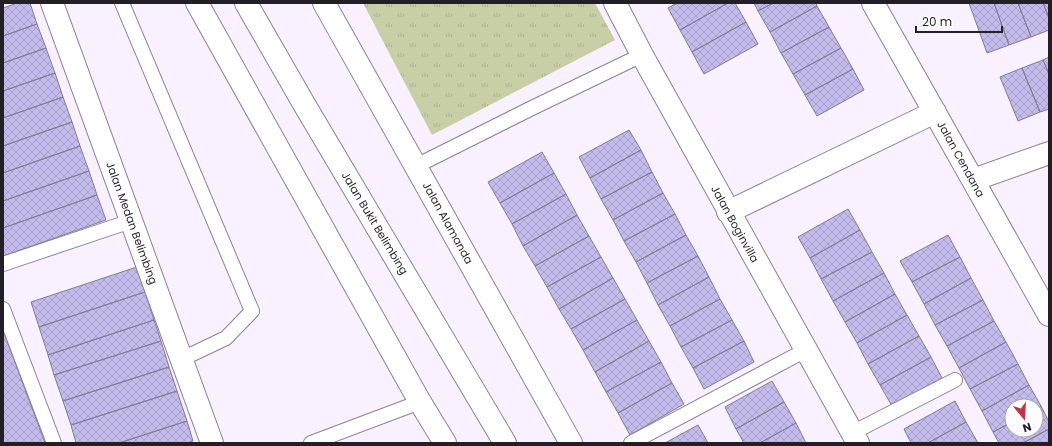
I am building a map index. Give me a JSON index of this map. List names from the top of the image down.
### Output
{
  "streets": {
    "street": [
      "Jalan Cendana",
      "Jalan Medan Belimbing",
      "Jalan Bukit Belimbing",
      "Jalan Alamanda",
      "Jalan Boginvilla"
    ]
  },
  "scale_bar": "20 m",
  "north": "bottom"
}
